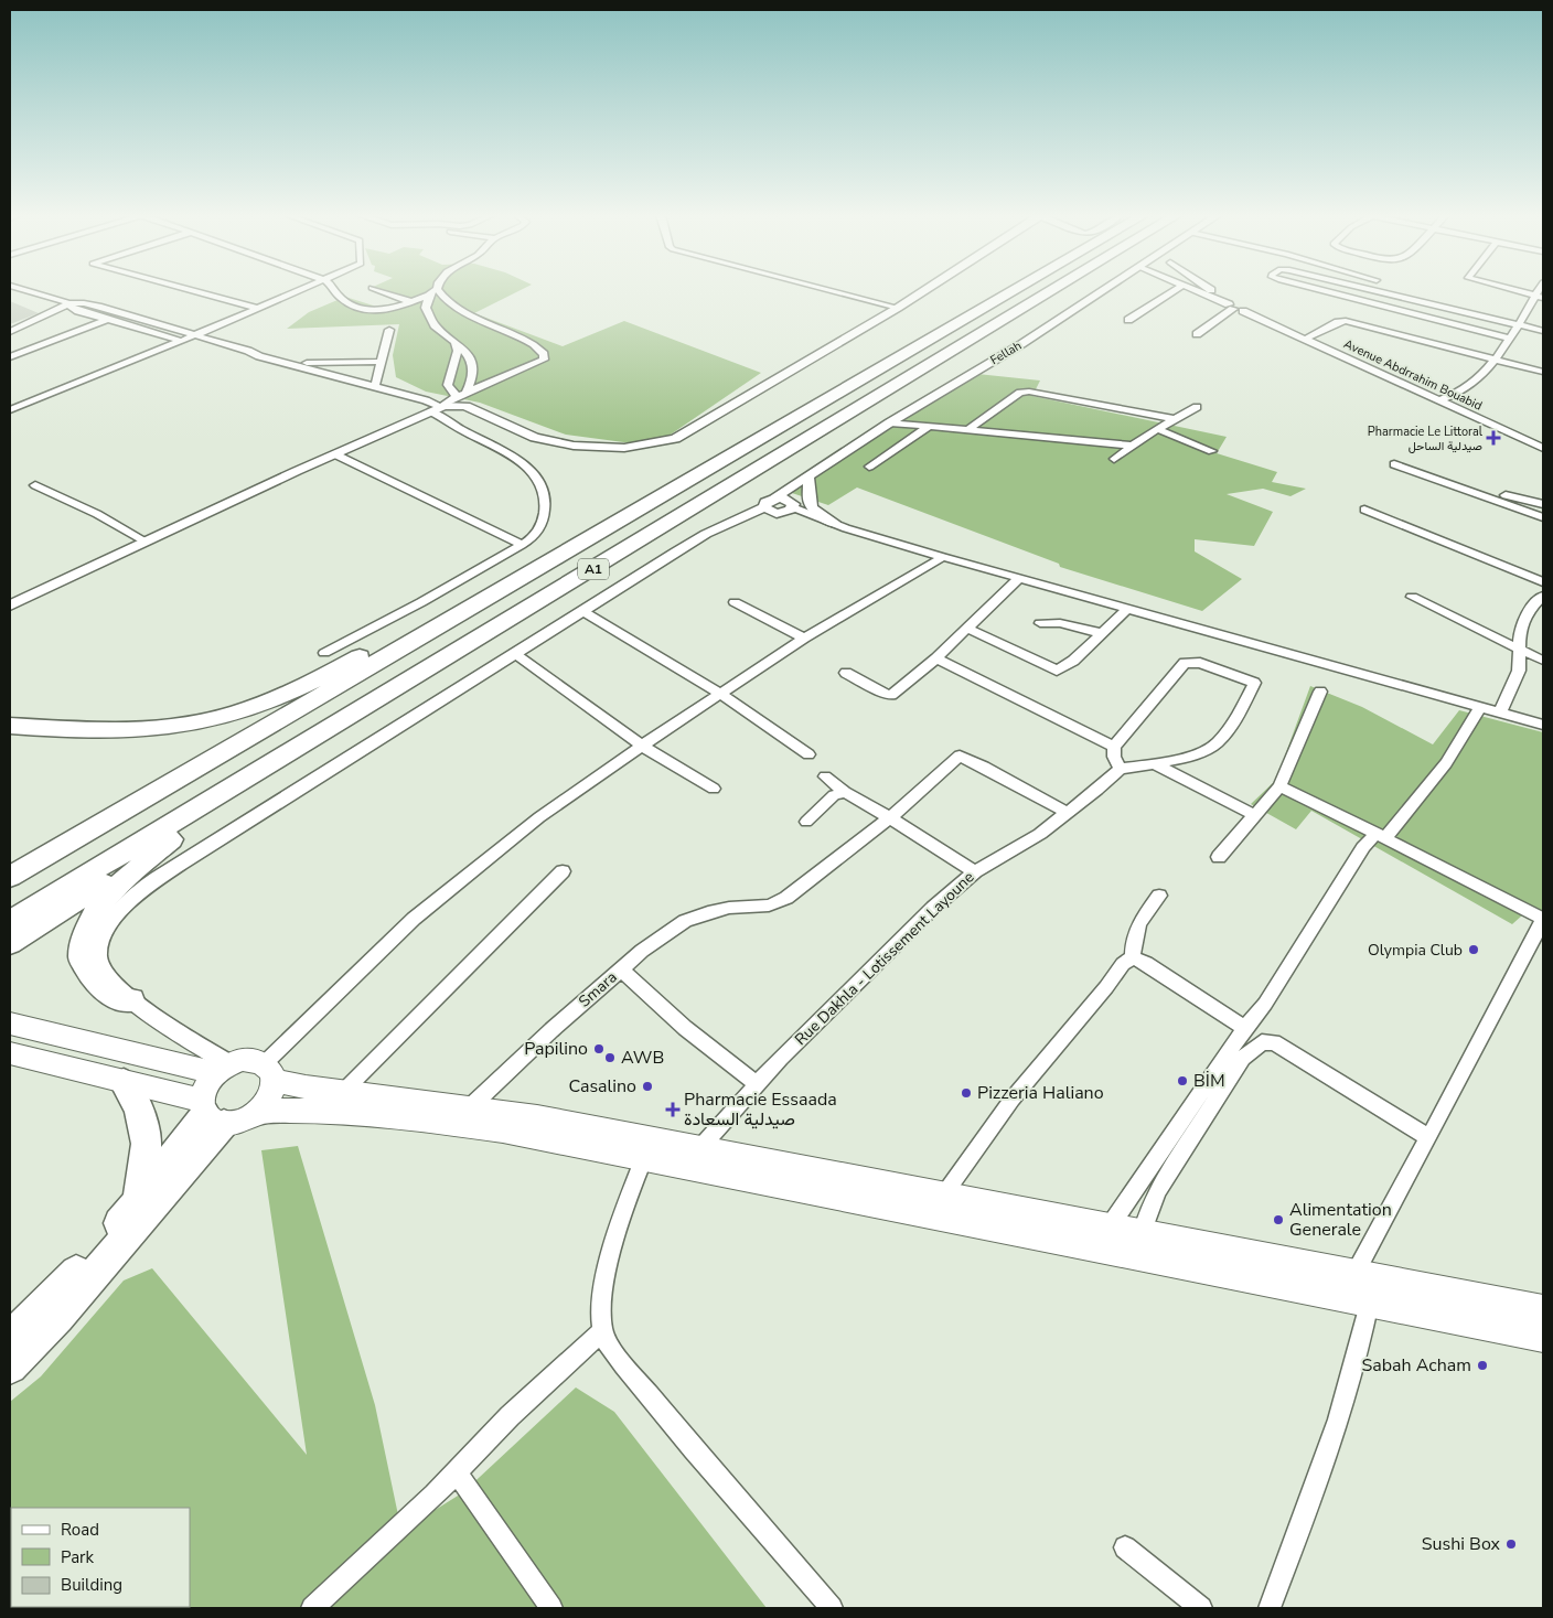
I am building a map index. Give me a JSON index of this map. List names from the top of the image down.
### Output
{
  "streets": {
    "highway": ["A1"],
    "street": [
      "Fellah",
      "Avenue Abdrrahim Bouabid",
      "Rue Dakhla - Lotissement Layoune",
      "Smara"
    ]
  },
  "crossings": [
    ["Rue Dakhla - Lotissement Layoune", "Smara"]
  ],
  "places": {
    "health": ["Pharmacie Le Littoral صيدلية الساحل", "Pharmacie Essaada صيدلية السعادة"],
    "other": [
      "Olympia Club",
      "Papilino",
      "AWB",
      "BİM",
      "Casalino",
      "Pizzeria Haliano",
      "Alimentation Generale",
      "Sabah Acham",
      "Sushi Box"
    ]
  },
  "legend": ["Road", "Park", "Building"]
}
